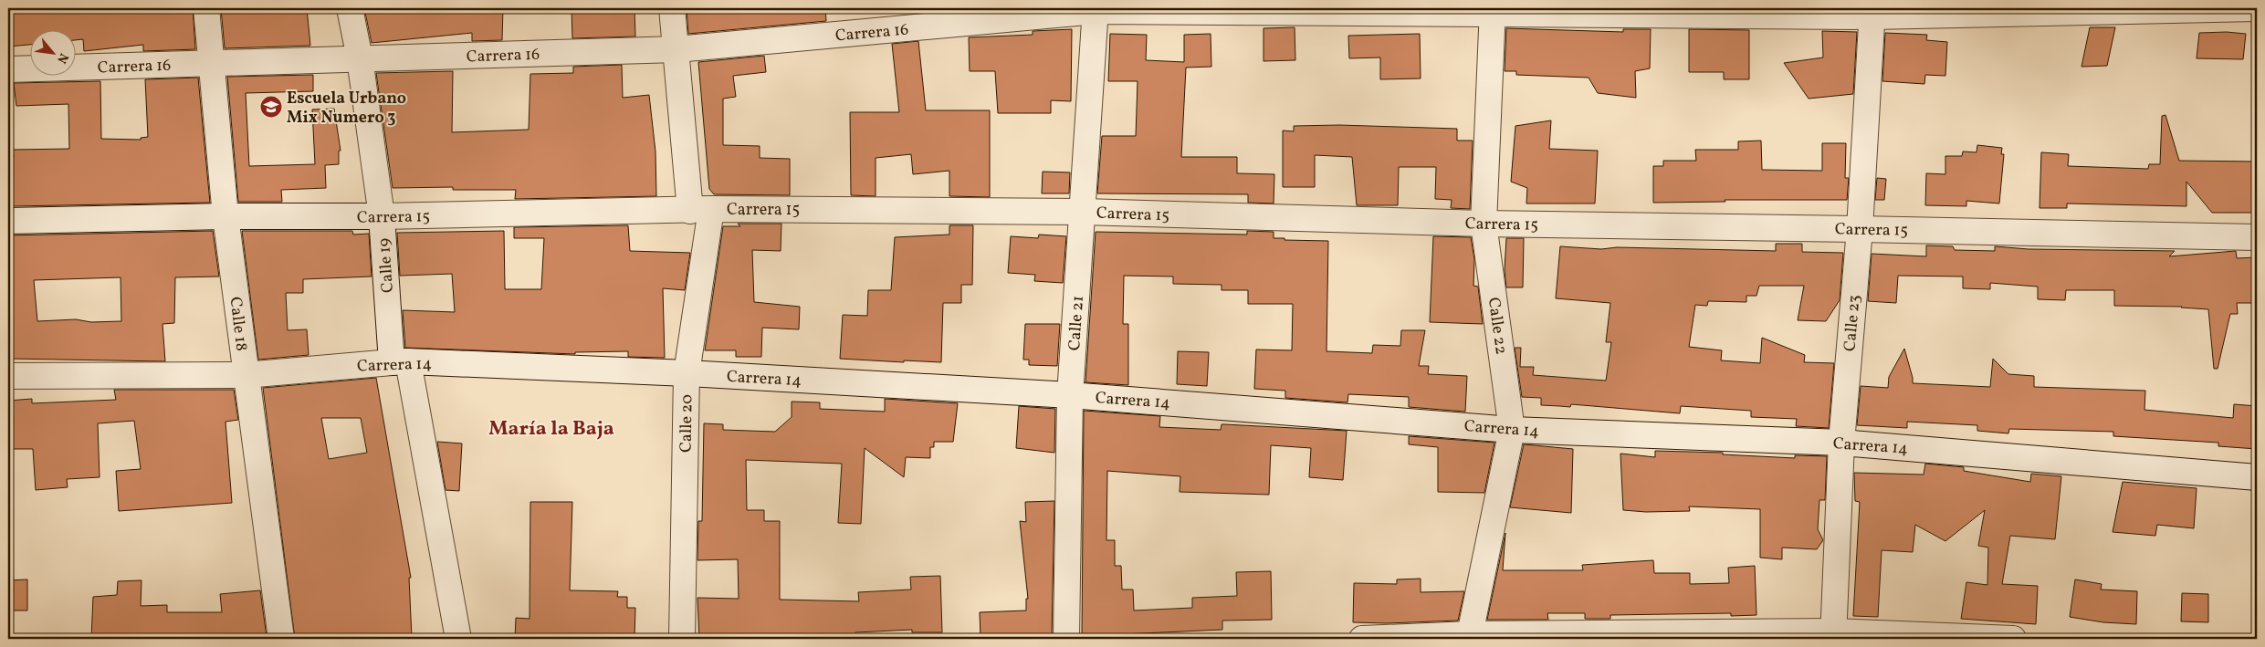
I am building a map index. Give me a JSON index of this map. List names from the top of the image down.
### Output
{
  "streets": {
    "street": [
      "Carrera 16",
      "Carrera 15",
      "Calle 19",
      "Calle 21",
      "Calle 23",
      "Calle 18",
      "Calle 22",
      "Carrera 14",
      "Calle 20"
    ]
  },
  "crossings": [
    ["Carrera 16", "Calle 19"],
    ["Carrera 16", "Calle 21"],
    ["Carrera 16", "Calle 23"],
    ["Carrera 16", "Calle 18"],
    ["Carrera 16", "Calle 22"],
    ["Carrera 16", "Calle 20"],
    ["Carrera 15", "Calle 19"],
    ["Carrera 15", "Calle 21"],
    ["Carrera 15", "Calle 23"],
    ["Carrera 15", "Calle 18"],
    ["Carrera 15", "Calle 22"],
    ["Carrera 15", "Calle 20"],
    ["Calle 19", "Carrera 14"],
    ["Calle 21", "Carrera 14"],
    ["Calle 23", "Carrera 14"],
    ["Calle 18", "Carrera 14"],
    ["Calle 22", "Carrera 14"],
    ["Carrera 14", "Calle 20"]
  ],
  "districts": ["María la Baja"],
  "places": {
    "school or university": ["Escuela Urbano Mix Numero 3"]
  },
  "north": "bottom right"
}
